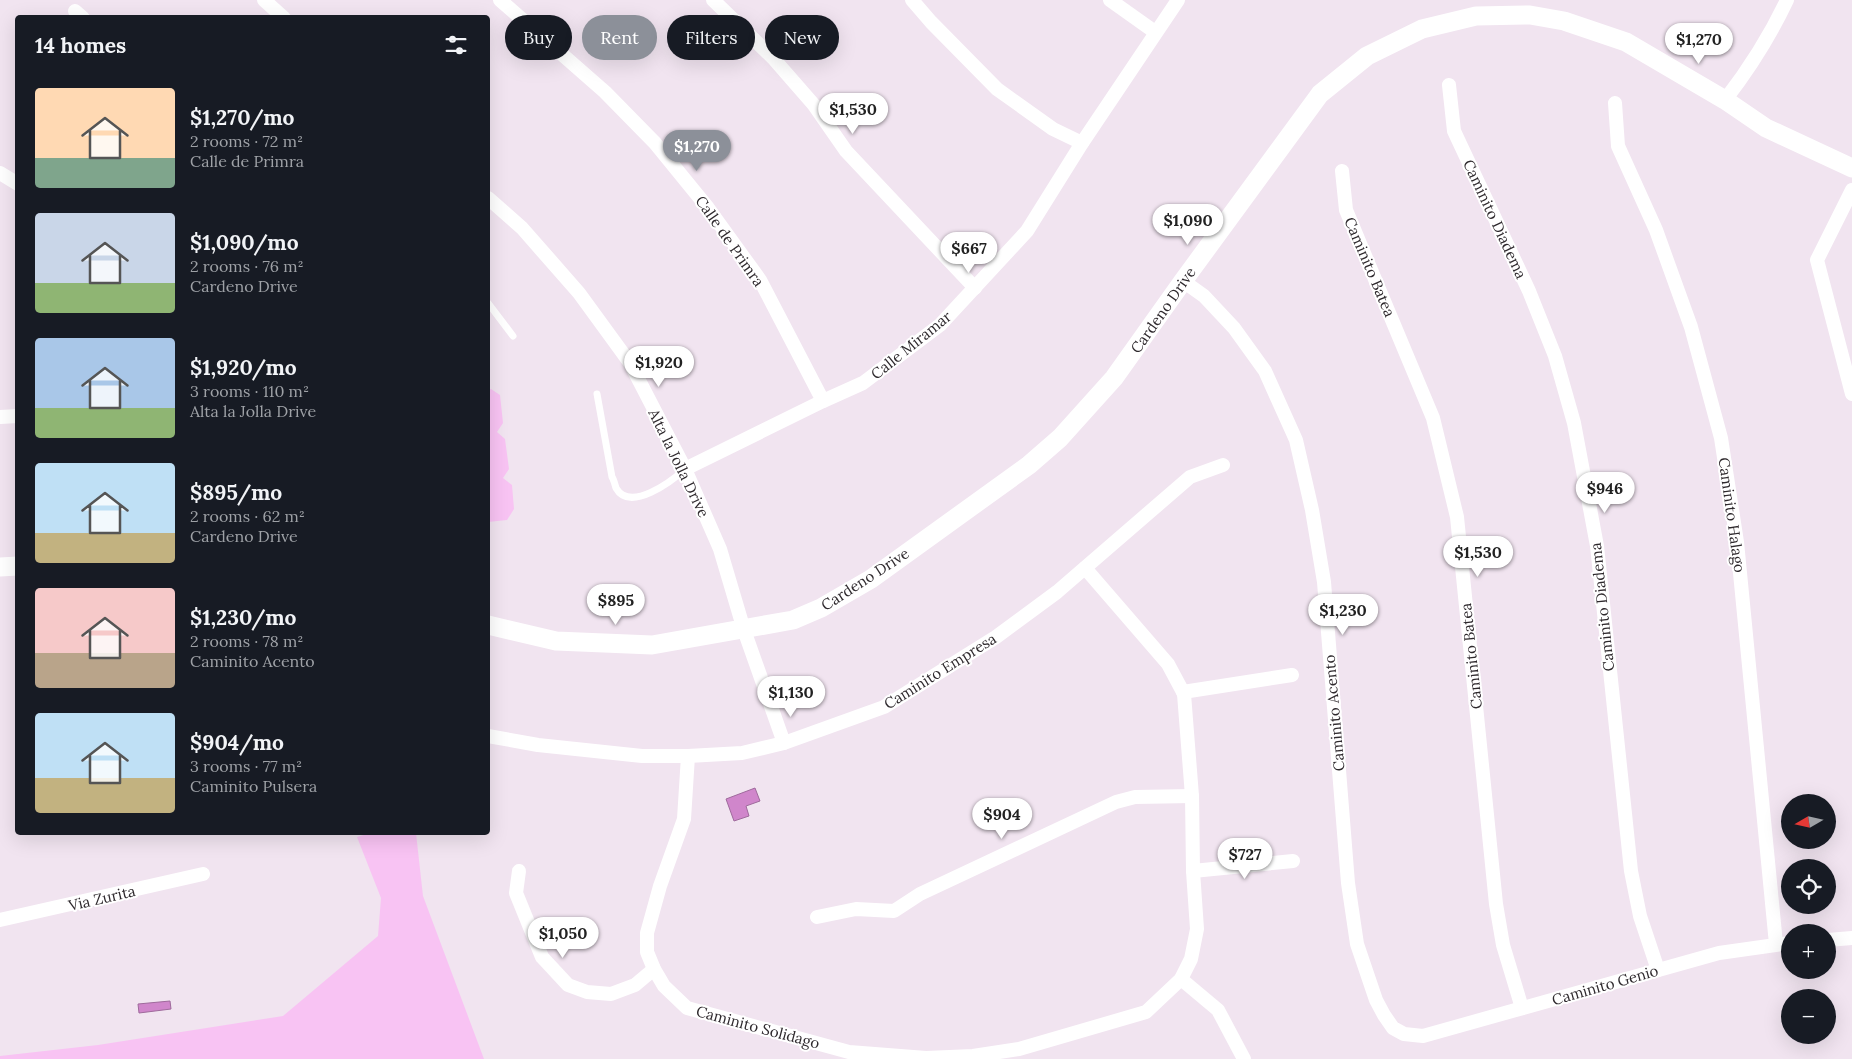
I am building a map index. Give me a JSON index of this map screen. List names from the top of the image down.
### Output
{
  "streets": {
    "street": [
      "Caminito Diadema",
      "Calle de Primra",
      "Caminito Batea",
      "Cardeno Drive",
      "Calle Miramar",
      "Alta la Jolla Drive",
      "Caminito Halago",
      "Caminito Empresa",
      "Caminito Acento",
      "Via Zurita",
      "Caminito Genio",
      "Caminito Solidago"
    ]
  },
  "crossings": [
    ["Caminito Diadema", "Caminito Genio"],
    ["Calle de Primra", "Calle Miramar"],
    ["Caminito Batea", "Caminito Genio"],
    ["Cardeno Drive", "Alta la Jolla Drive"],
    ["Cardeno Drive", "Caminito Acento"],
    ["Calle Miramar", "Alta la Jolla Drive"],
    ["Alta la Jolla Drive", "Caminito Empresa"],
    ["Caminito Empresa", "Caminito Solidago"],
    ["Caminito Acento", "Caminito Genio"]
  ],
  "north": "left",
  "page": {
    "chip": [
      "Buy",
      "Rent",
      "Filters",
      "New"
    ],
    "heading": "14 homes",
    "price": [
      "$1,270",
      "$1,530",
      "$1,270",
      "$1,090",
      "$667",
      "$1,920",
      "$946",
      "$1,530",
      "$895",
      "$1,230",
      "$1,130",
      "$904",
      "$727",
      "$1,050"
    ],
    "list": [
      {
        "name": "$1,270/mo",
        "note": "2 rooms · 72 m² · Calle de Primra"
      },
      {
        "name": "$1,090/mo",
        "note": "2 rooms · 76 m² · Cardeno Drive"
      },
      {
        "name": "$1,920/mo",
        "note": "3 rooms · 110 m² · Alta la Jolla Drive"
      },
      {
        "name": "$895/mo",
        "note": "2 rooms · 62 m² · Cardeno Drive"
      },
      {
        "name": "$1,230/mo",
        "note": "2 rooms · 78 m² · Caminito Acento"
      },
      {
        "name": "$904/mo",
        "note": "3 rooms · 77 m² · Caminito Pulsera"
      }
    ],
    "map_buttons": ["+", "−"]
  }
}
